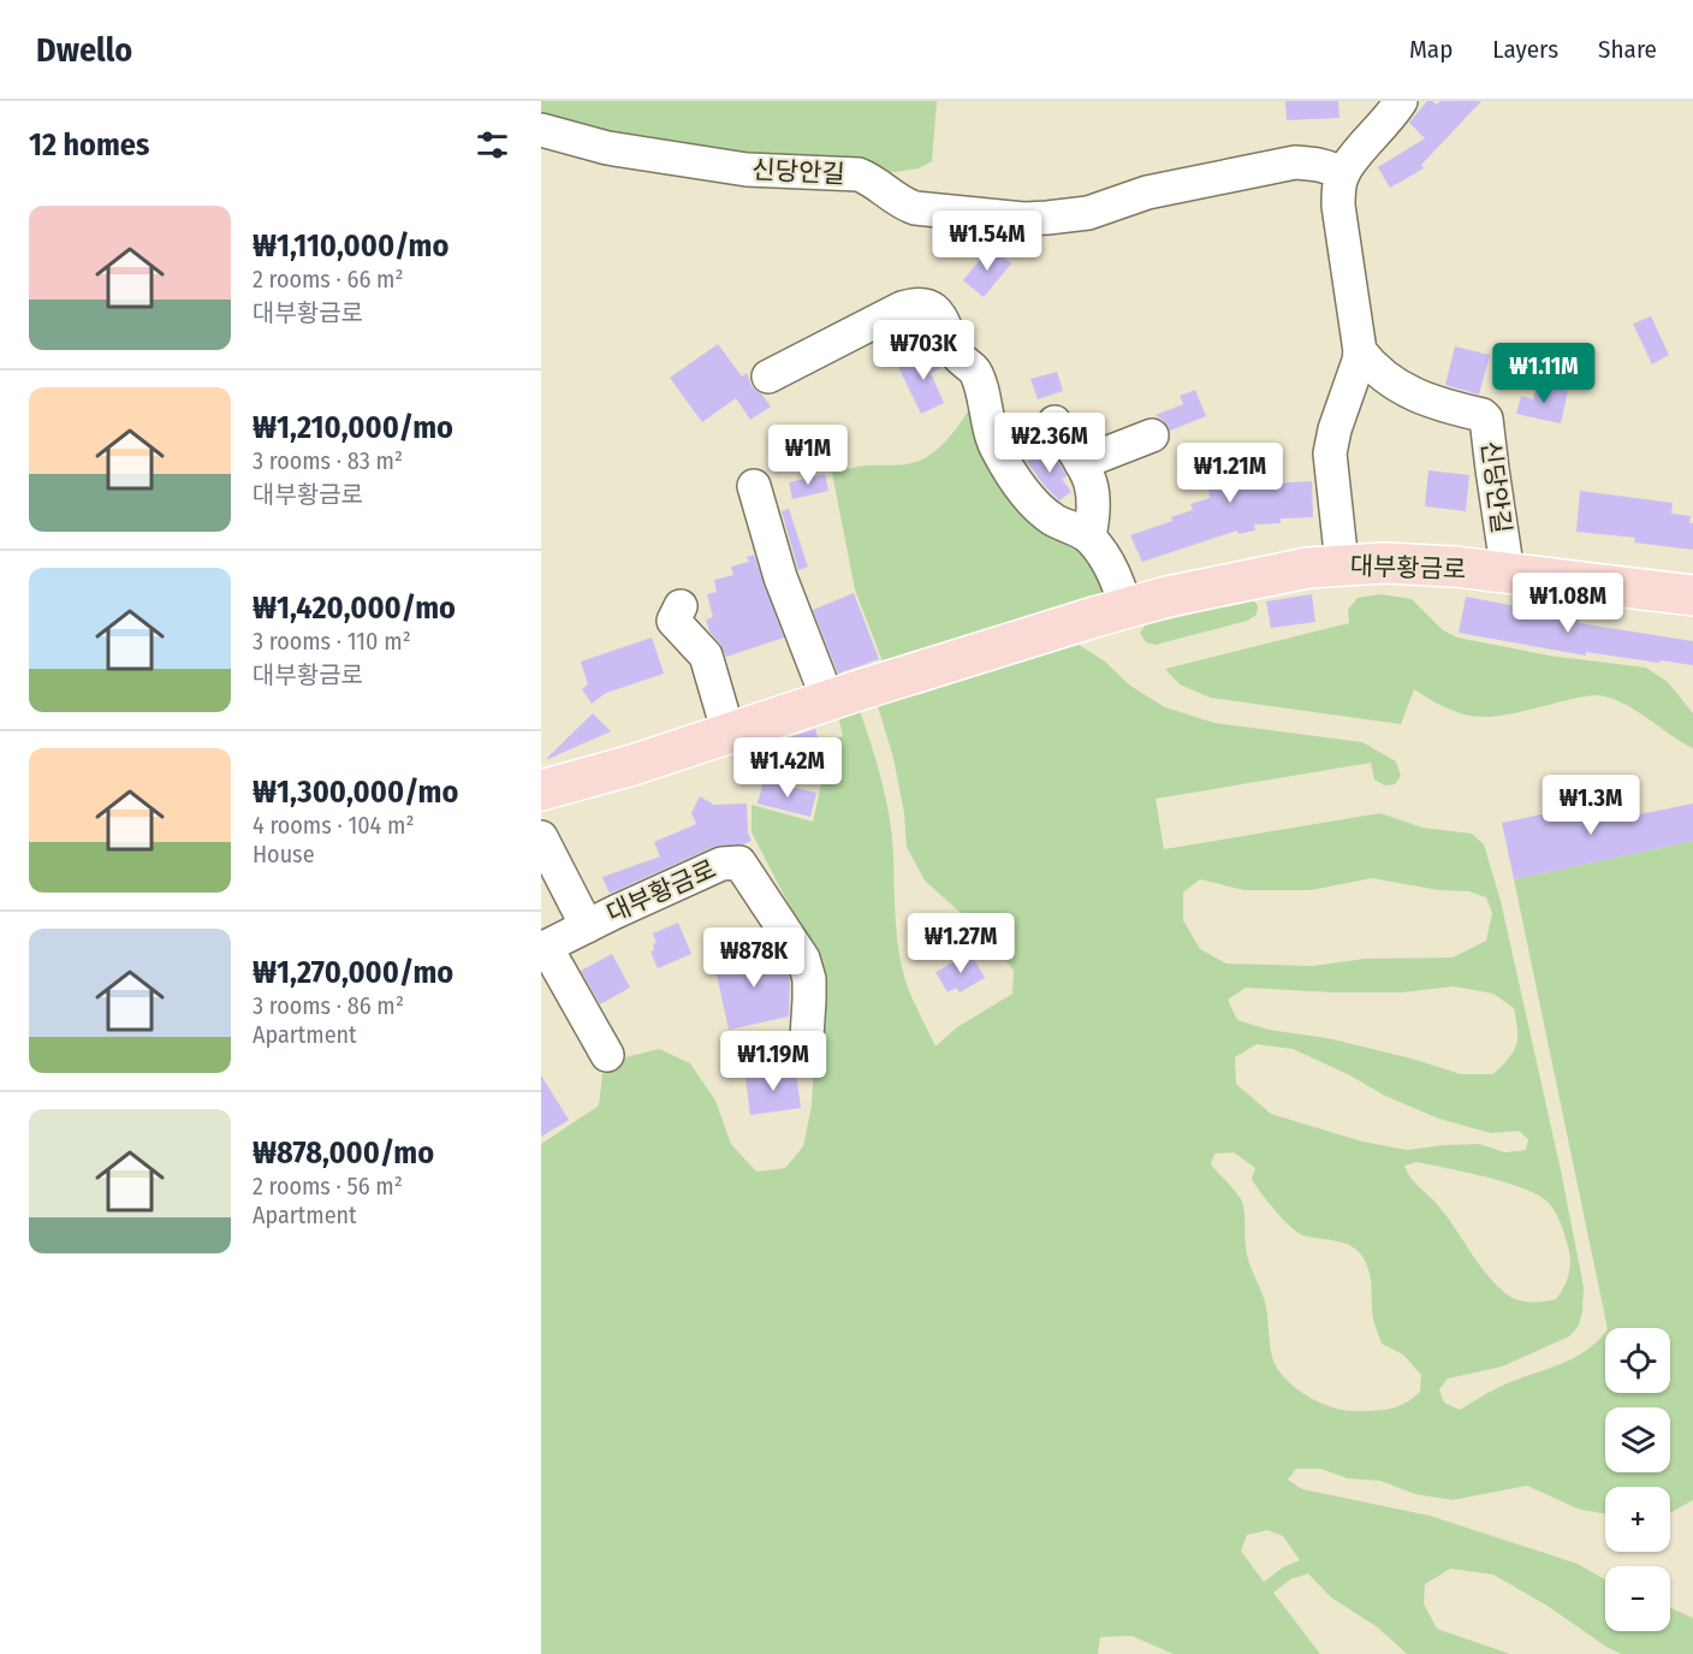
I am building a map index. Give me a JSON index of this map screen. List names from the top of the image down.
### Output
{
  "streets": {
    "main road": ["대부황금로"],
    "lane": ["신당안길"]
  },
  "crossings": [
    ["신당안길", "대부황금로"]
  ],
  "page": {
    "header": "Dwello",
    "nav": ["Map", "Layers", "Share"],
    "heading": "12 homes",
    "list": [
      {
        "name": "₩1,110,000/mo",
        "note": "2 rooms · 66 m² · 대부황금로"
      },
      {
        "name": "₩1,210,000/mo",
        "note": "3 rooms · 83 m² · 대부황금로"
      },
      {
        "name": "₩1,420,000/mo",
        "note": "3 rooms · 110 m² · 대부황금로"
      },
      {
        "name": "₩1,300,000/mo",
        "note": "4 rooms · 104 m² · House"
      },
      {
        "name": "₩1,270,000/mo",
        "note": "3 rooms · 86 m² · Apartment"
      },
      {
        "name": "₩878,000/mo",
        "note": "2 rooms · 56 m² · Apartment"
      }
    ],
    "price": [
      "₩1.54M",
      "₩703K",
      "₩1.11M",
      "₩2.36M",
      "₩1M",
      "₩1.21M",
      "₩1.08M",
      "₩1.42M",
      "₩1.3M",
      "₩1.27M",
      "₩878K",
      "₩1.19M"
    ],
    "map_buttons": ["+", "−"]
  }
}
